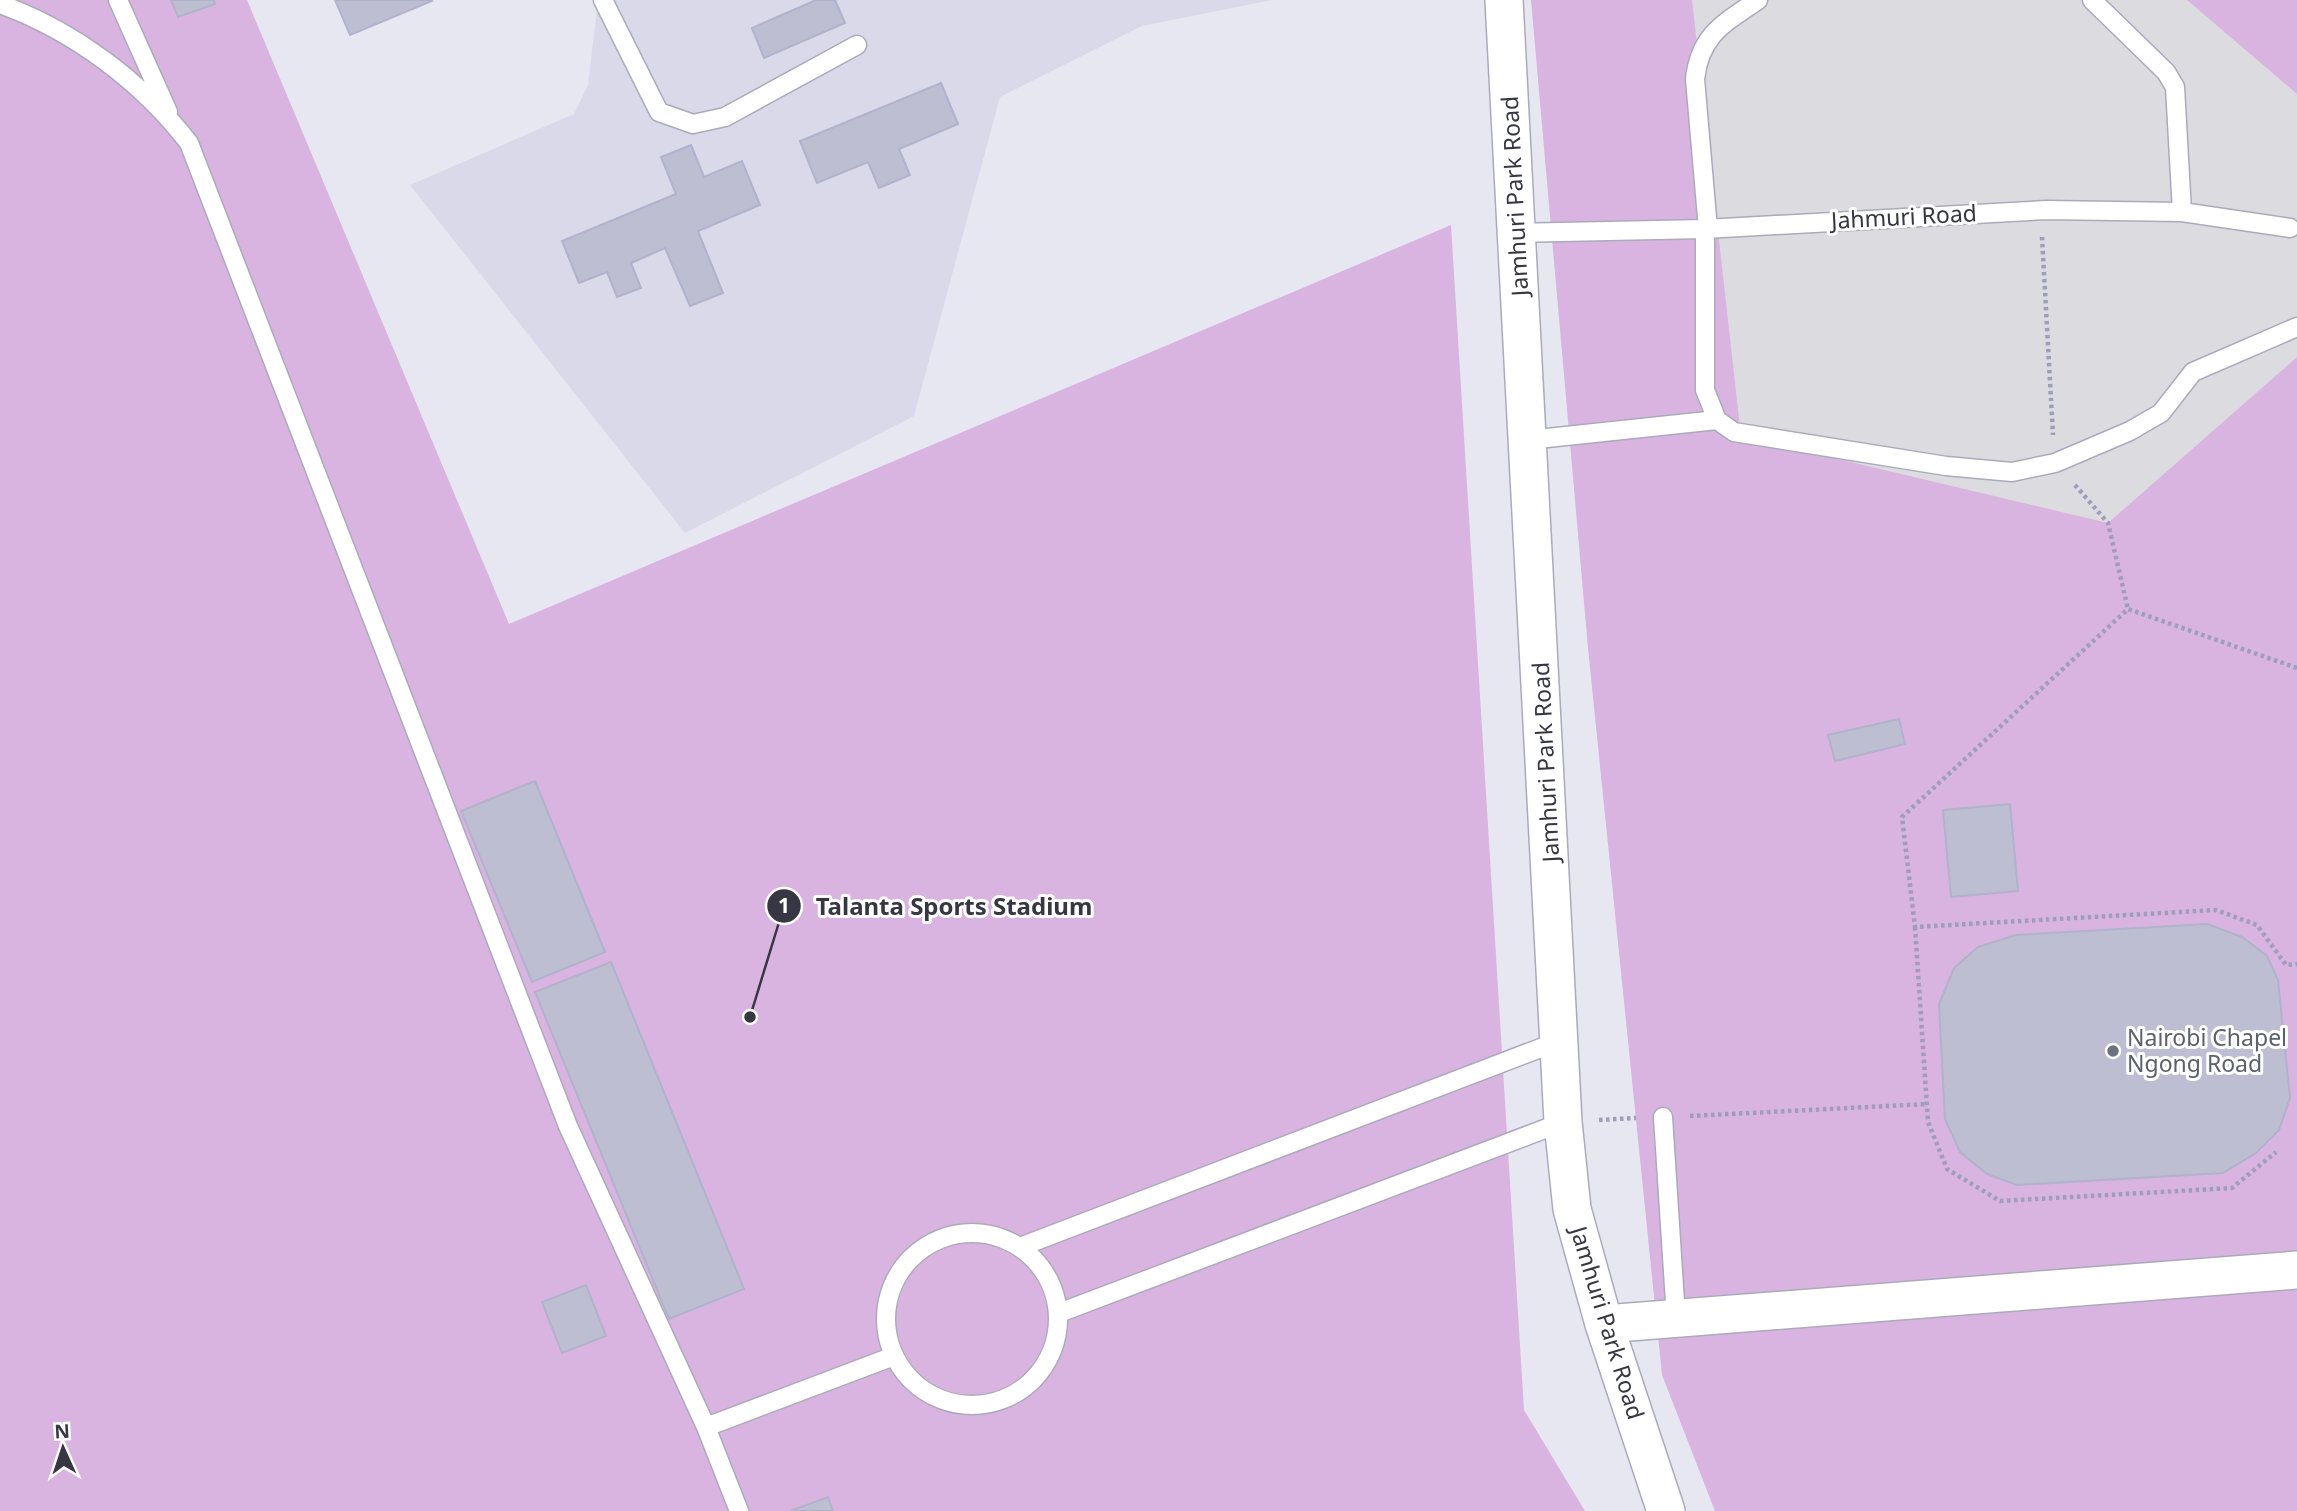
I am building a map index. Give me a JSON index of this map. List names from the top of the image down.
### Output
{
  "streets": {
    "street": ["Jamhuri Park Road"],
    "lane": ["Jahmuri Road"]
  },
  "crossings": [
    ["Jamhuri Park Road", "Jahmuri Road"]
  ],
  "places": ["Talanta Sports Stadium", "Nairobi Chapel Ngong Road"],
  "north": "top"
}
